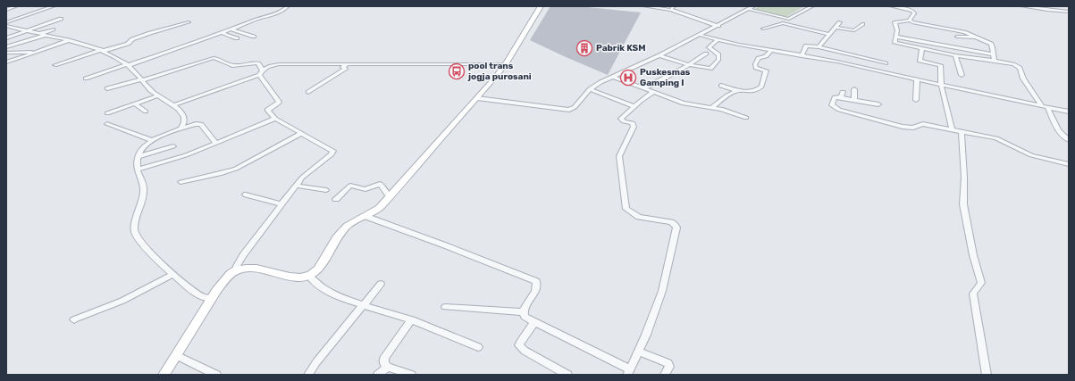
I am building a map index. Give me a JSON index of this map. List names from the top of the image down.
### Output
{
  "places": {
    "building": ["Pabrik KSM"],
    "bus stop": ["pool trans jogja purosani"],
    "hospital": ["Puskesmas Gamping I"]
  }
}
